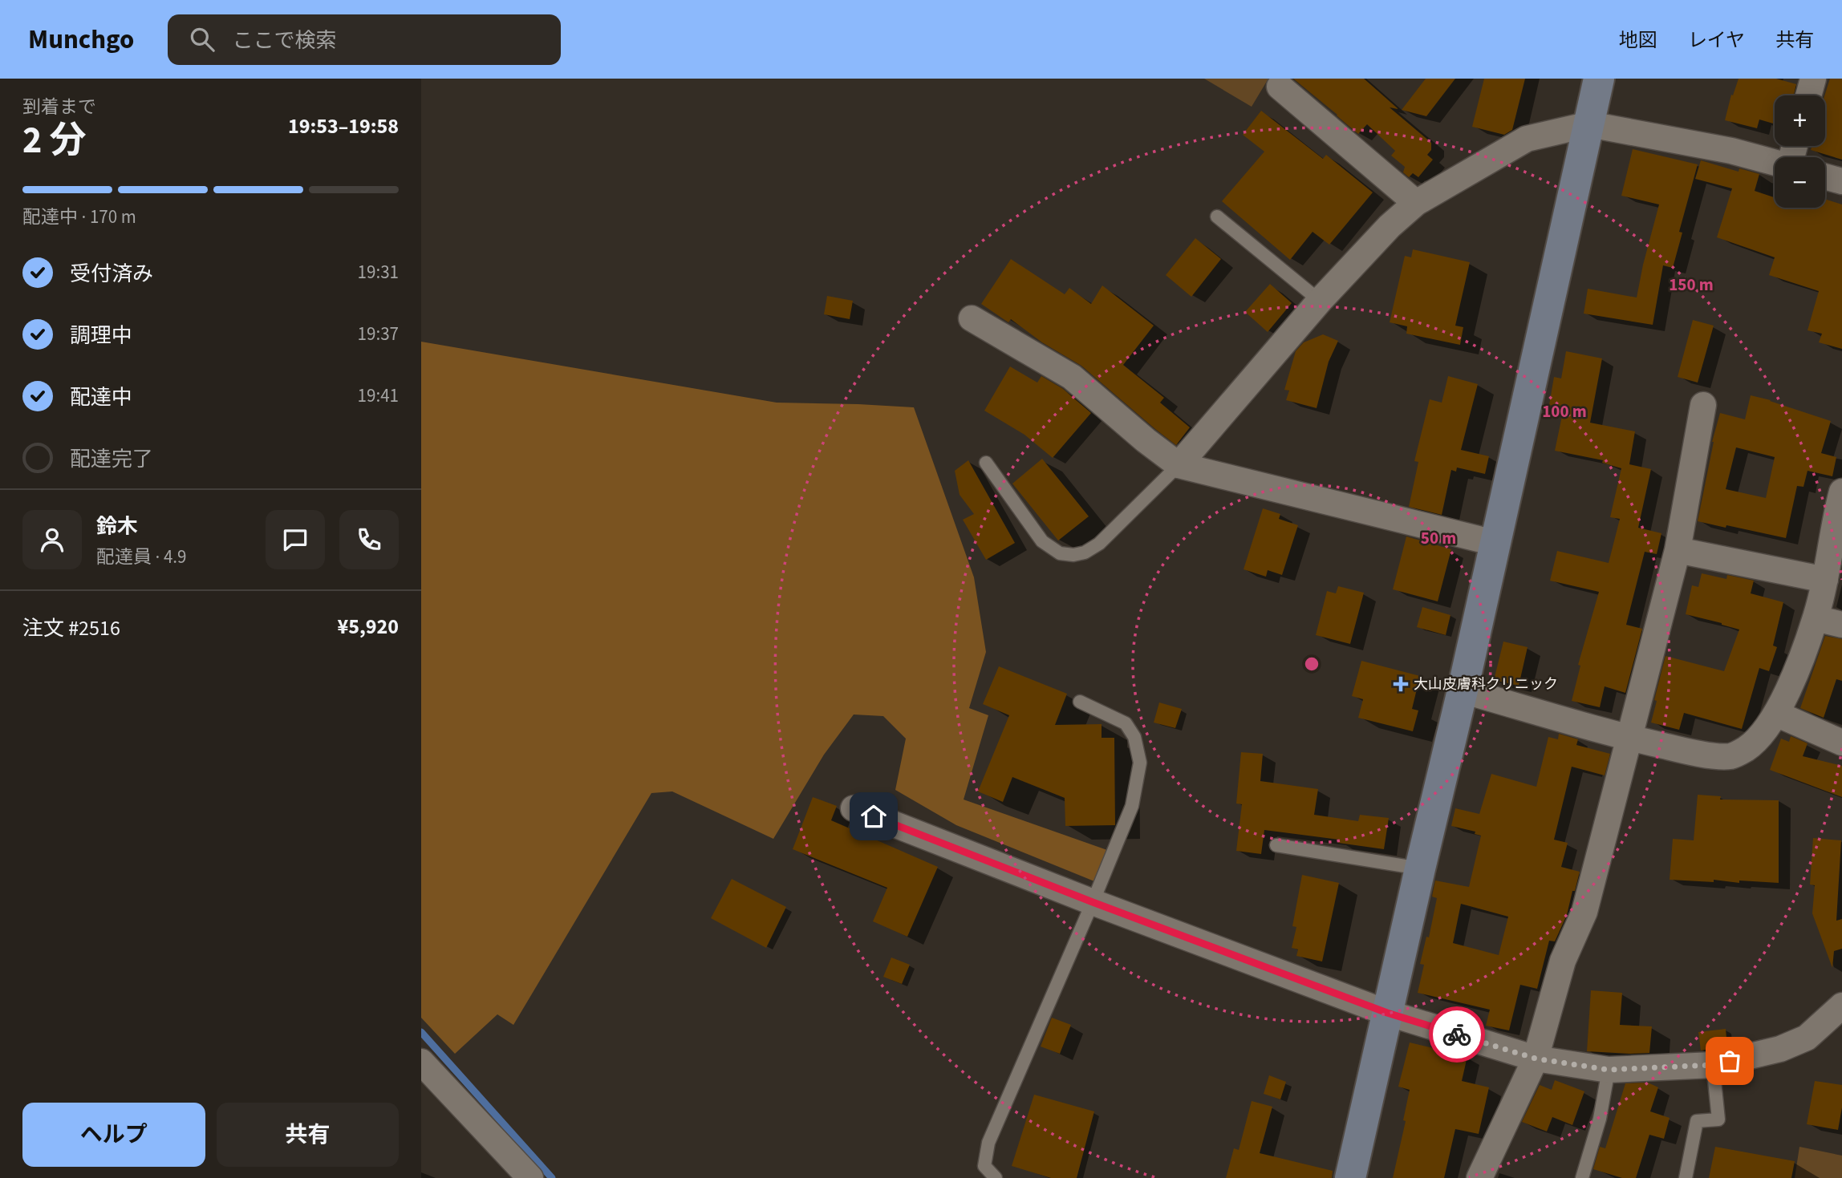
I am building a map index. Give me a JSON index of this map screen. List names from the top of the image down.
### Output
{
  "places": {
    "health": ["大山皮膚科クリニック"]
  },
  "page": {
    "header": "Munchgo",
    "search": "ここで検索",
    "nav": ["地図", "レイヤ", "共有"],
    "heading": ["2 分", "到着まで", "19:53–19:58"],
    "panel": [
      "鈴木",
      "配達員 · 4.9",
      "注文 #2516",
      "¥5,920"
    ],
    "map_buttons": ["+", "−"],
    "bar": "配達中 · 170 m",
    "list": [
      ["受付済み", "19:31"],
      ["調理中", "19:37"],
      ["配達中", "19:41"],
      "配達完了"
    ],
    "buttons": ["ヘルプ", "共有"]
  },
  "rings": ["150 m", "100 m", "50 m"]
}
